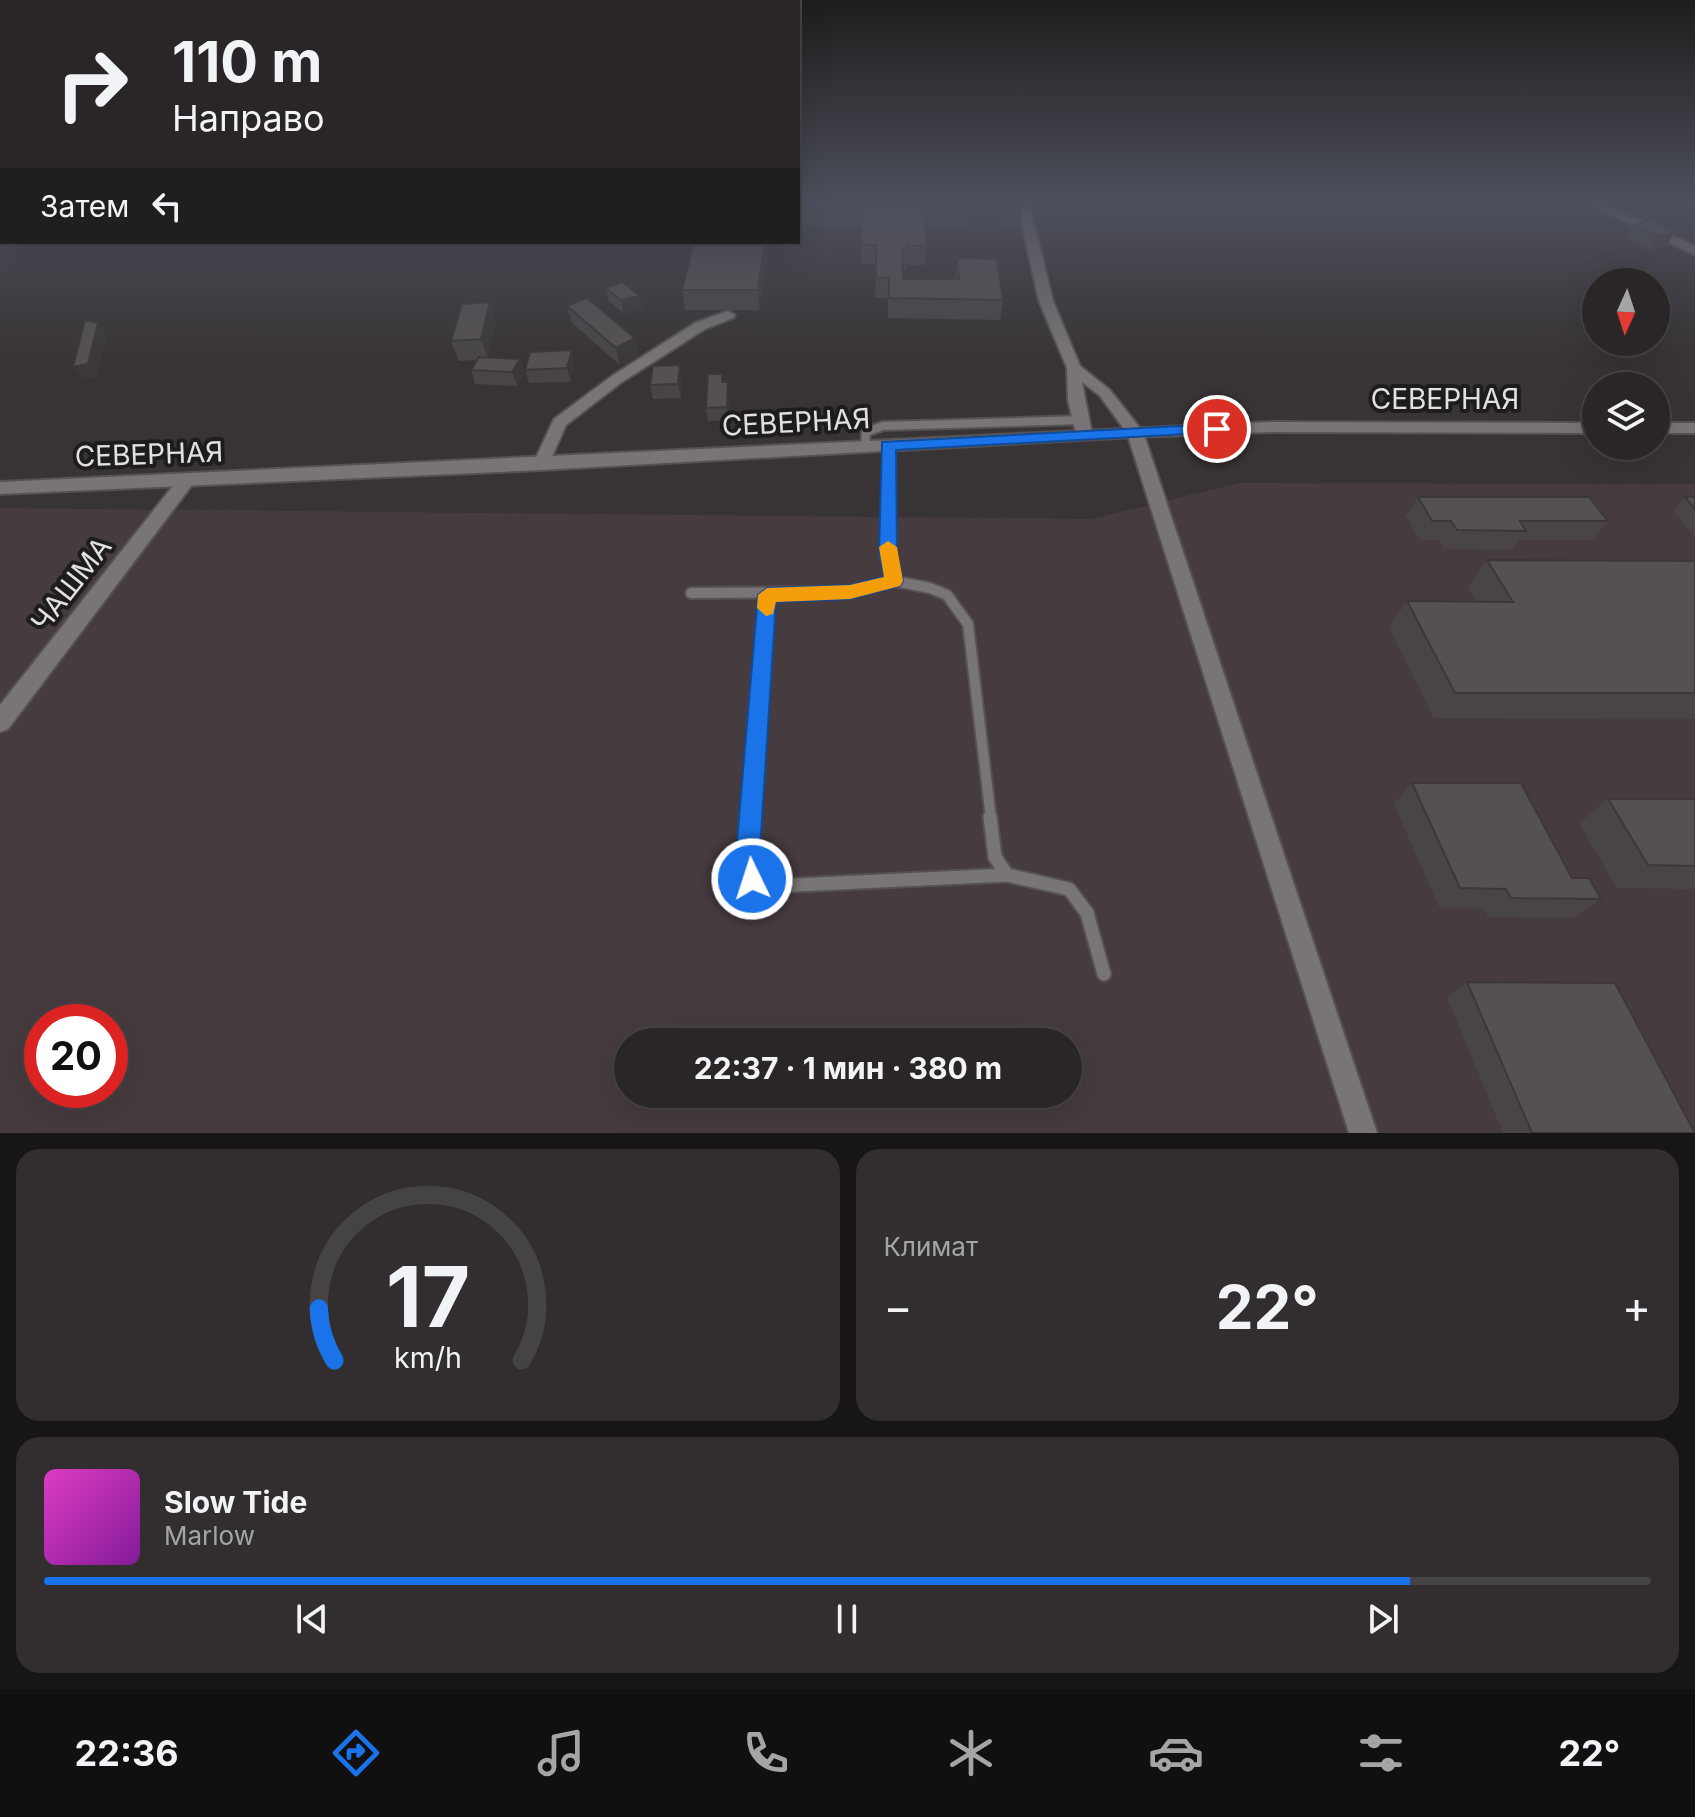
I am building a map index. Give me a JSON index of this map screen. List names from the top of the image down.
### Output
{
  "streets": {
    "main road": ["СЕВЕРНАЯ", "ЧАШМА"]
  },
  "crossings": [
    ["СЕВЕРНАЯ", "ЧАШМА"]
  ],
  "north": "bottom",
  "page": {
    "turn": ["110 m", "Направо"],
    "then": "Затем",
    "limit": "20",
    "trip": "22:37 · 1 мин · 380 m",
    "tile": "Климат",
    "heat": ["−", "22°", "+"],
    "song": ["Slow Tide", "Marlow"],
    "tabs": ["22:36", "22°"],
    "gauge": ["17", "km/h"]
  }
}
